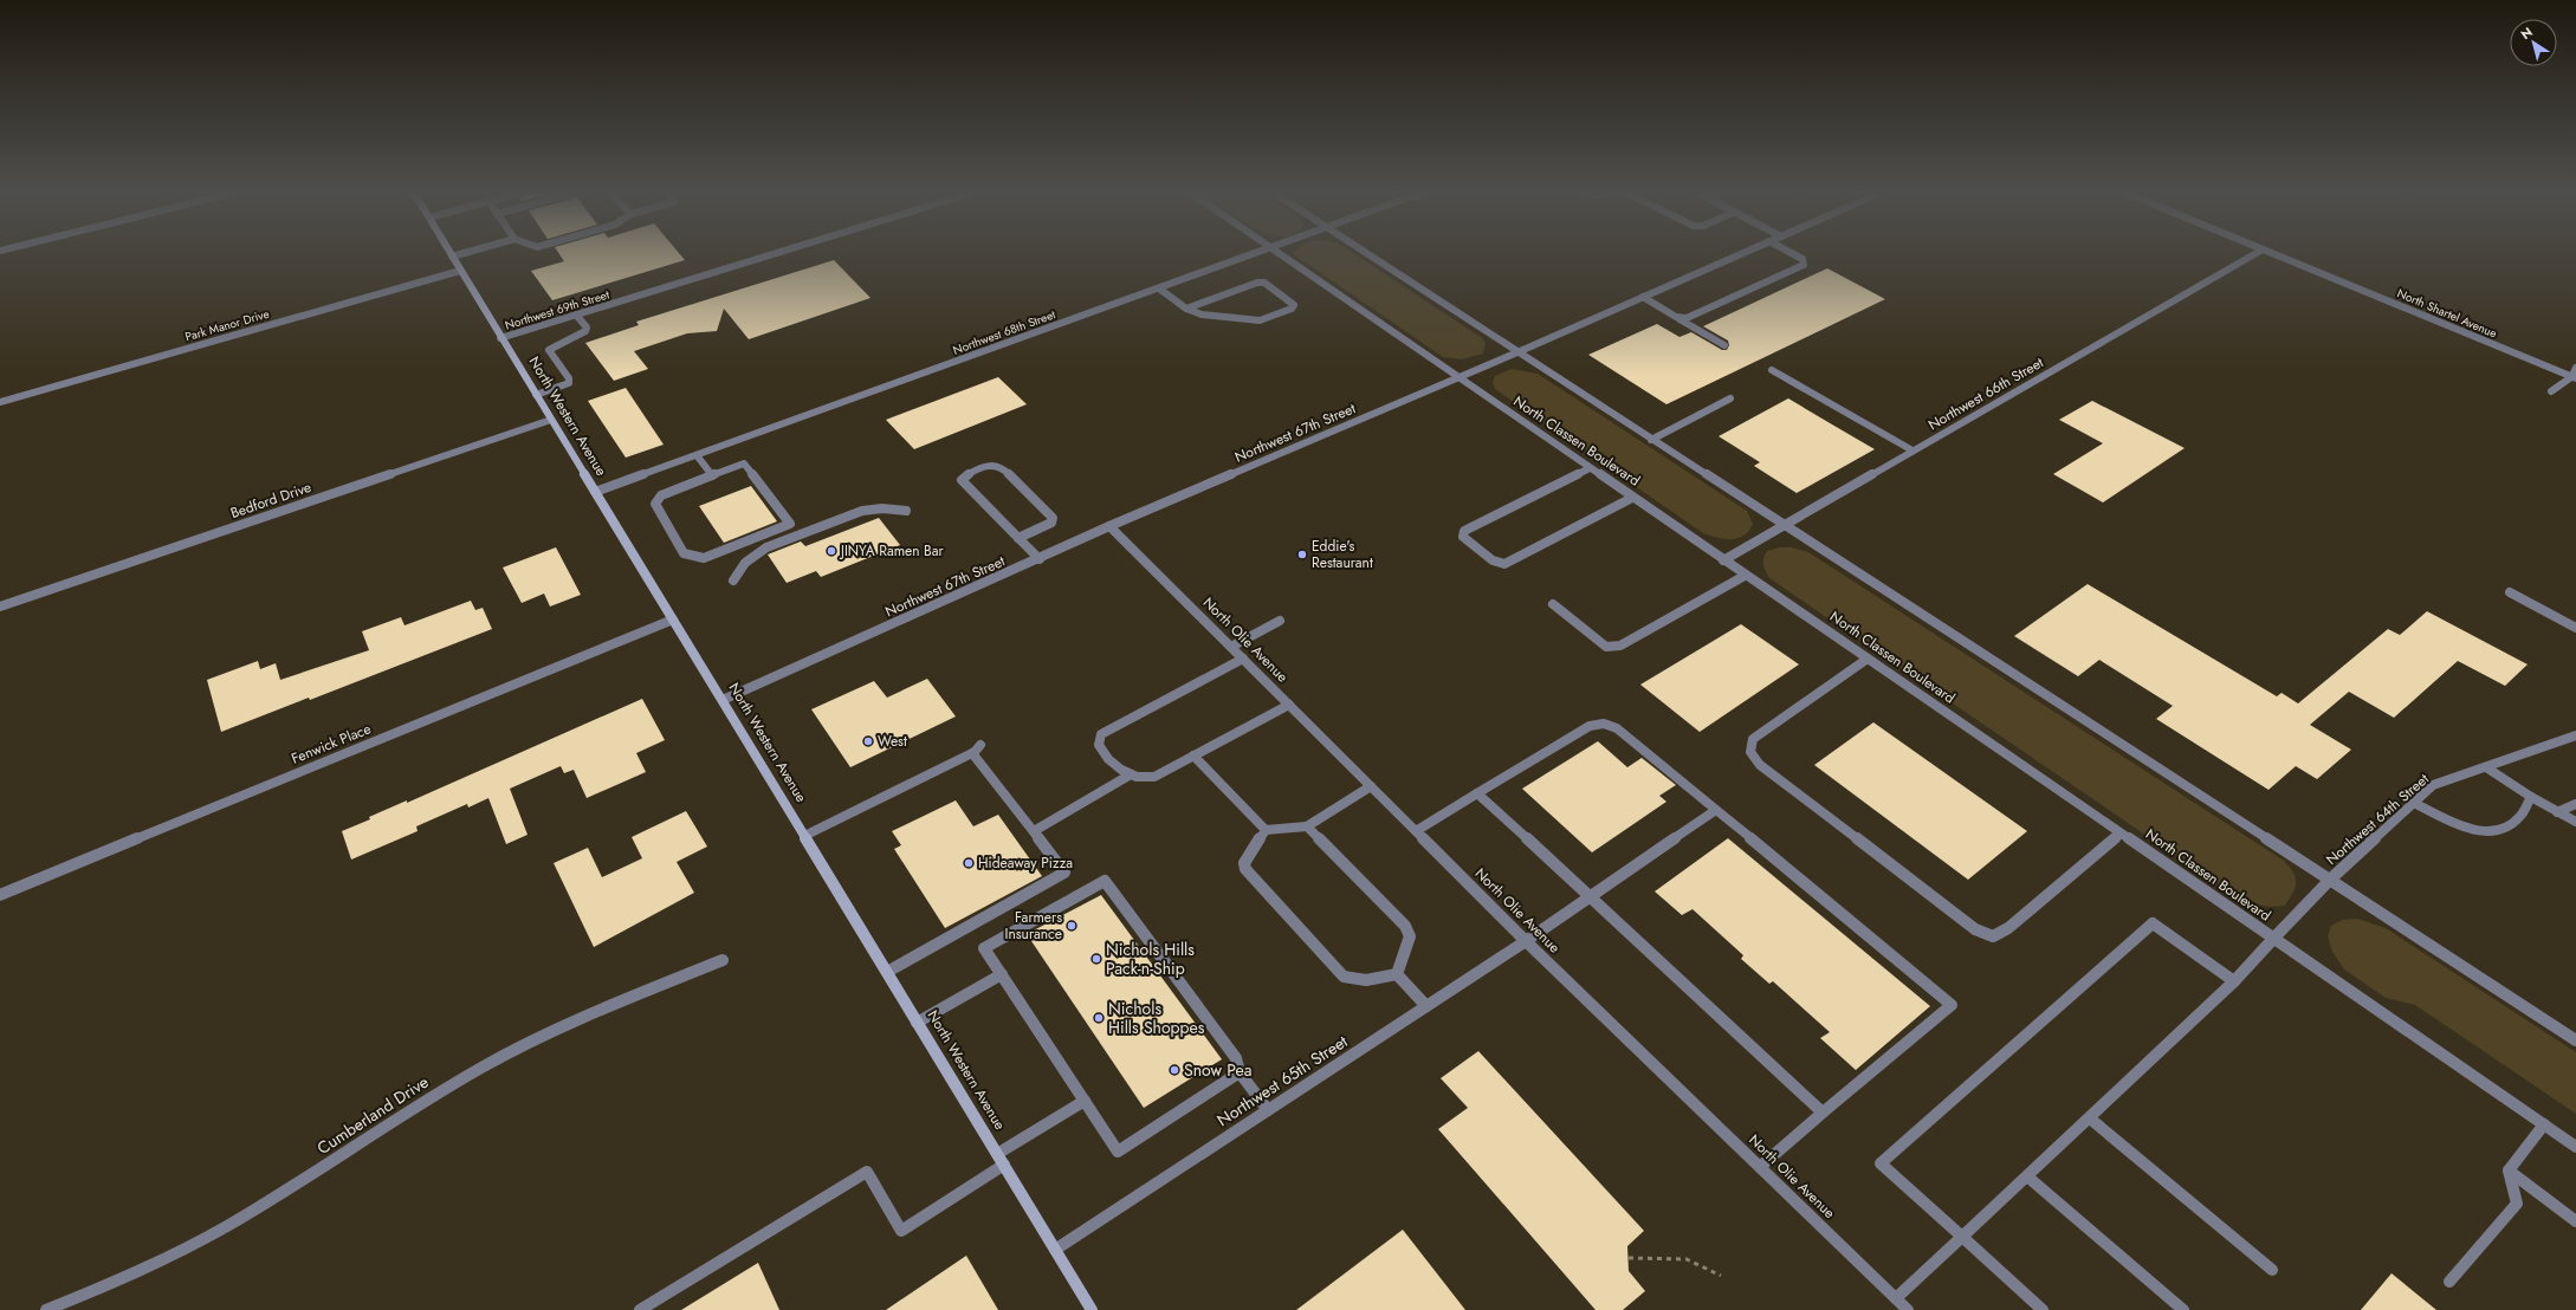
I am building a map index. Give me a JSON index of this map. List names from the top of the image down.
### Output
{
  "streets": {
    "main road": ["North Western Avenue"],
    "street": [
      "Northwest 69th Street",
      "North Shartel Avenue",
      "Park Manor Drive",
      "Northwest 68th Street",
      "Northwest 66th Street",
      "Northwest 67th Street",
      "North Classen Boulevard",
      "Bedford Drive",
      "North Olie Avenue",
      "Fenwick Place",
      "Northwest 64th Street",
      "Northwest 65th Street",
      "Cumberland Drive"
    ]
  },
  "crossings": [
    ["Northwest 69th Street", "North Western Avenue"],
    ["Park Manor Drive", "North Western Avenue"],
    ["Northwest 68th Street", "North Western Avenue"],
    ["Northwest 66th Street", "North Classen Boulevard"],
    ["North Western Avenue", "Northwest 67th Street"],
    ["North Western Avenue", "Bedford Drive"],
    ["North Western Avenue", "Fenwick Place"],
    ["North Western Avenue", "Northwest 65th Street"],
    ["Northwest 67th Street", "North Classen Boulevard"],
    ["Northwest 67th Street", "North Olie Avenue"],
    ["North Classen Boulevard", "Northwest 64th Street"],
    ["North Olie Avenue", "Northwest 64th Street"],
    ["North Olie Avenue", "Northwest 65th Street"]
  ],
  "places": [
    "JINYA Ramen Bar",
    "Eddie's Restaurant",
    "West",
    "Hideaway Pizza",
    "Farmers Insurance",
    "Nichols Hills Pack-n-Ship",
    "Nichols Hills Shoppes",
    "Snow Pea"
  ],
  "north": "top left"
}
